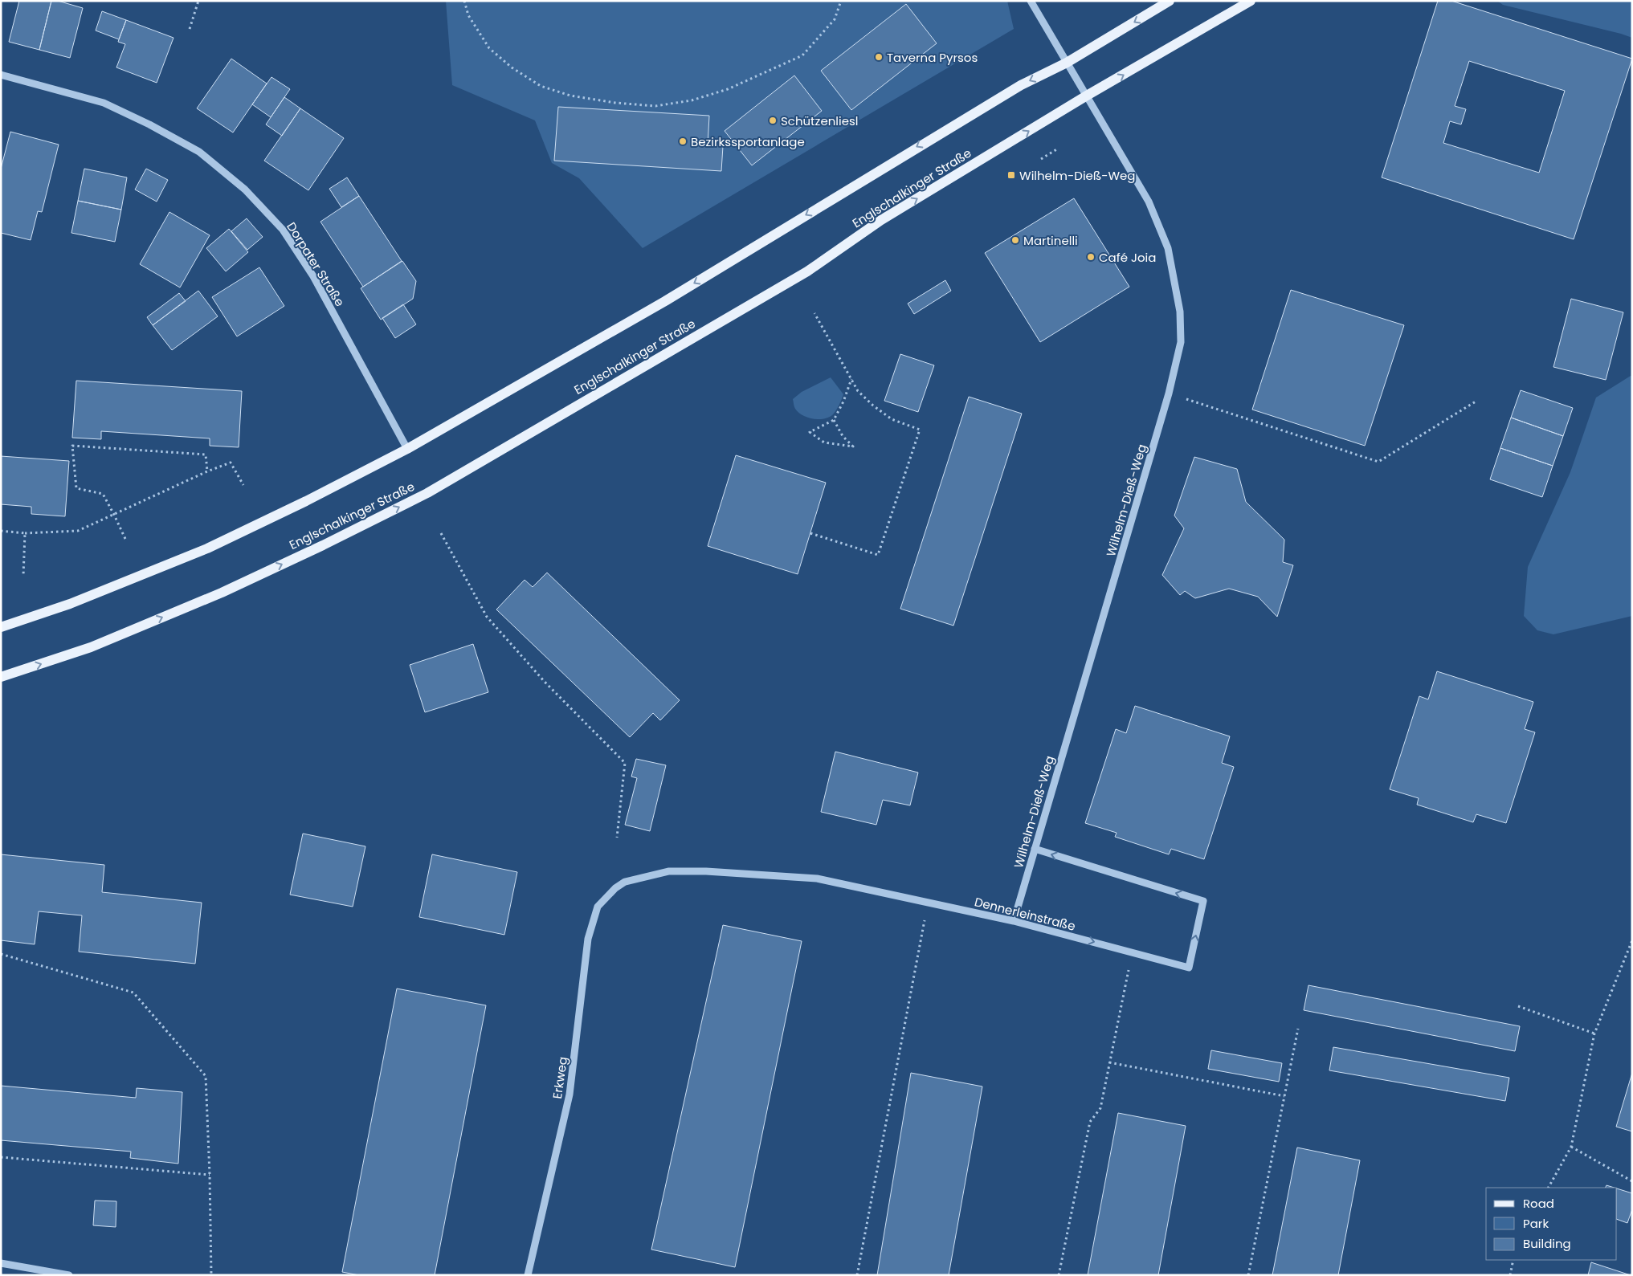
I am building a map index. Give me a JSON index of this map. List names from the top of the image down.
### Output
{
  "streets": {
    "main road": ["Englschalkinger Straße"],
    "street": [
      "Dorpater Straße",
      "Wilhelm-Dieß-Weg",
      "Dennerleinstraße",
      "Erkweg"
    ]
  },
  "crossings": [
    ["Englschalkinger Straße", "Wilhelm-Dieß-Weg"],
    ["Wilhelm-Dieß-Weg", "Dennerleinstraße"],
    ["Dennerleinstraße", "Erkweg"]
  ],
  "places": {
    "other": [
      "Taverna Pyrsos",
      "Schützenliesl",
      "Bezirkssportanlage",
      "Martinelli",
      "Café Joia"
    ],
    "transit": ["Wilhelm-Dieß-Weg"]
  },
  "legend": ["Road", "Park", "Building"]
}
